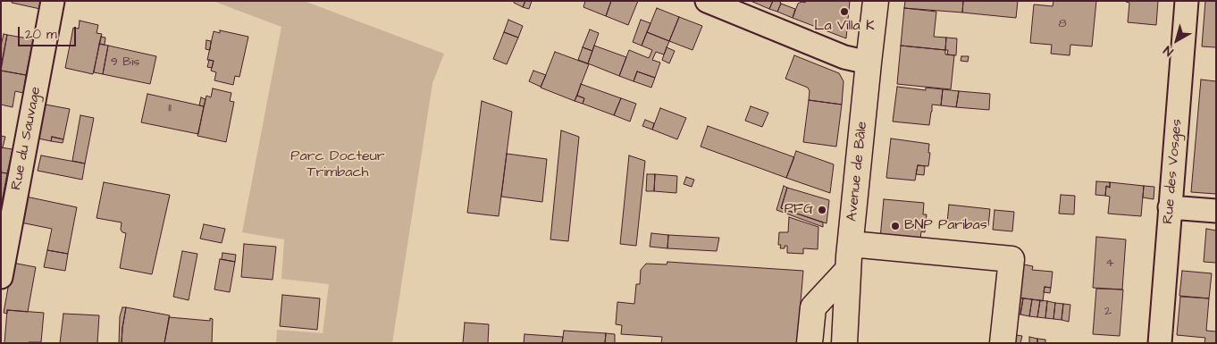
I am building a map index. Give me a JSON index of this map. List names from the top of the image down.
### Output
{
  "streets": {
    "main road": ["Avenue de Bâle"],
    "street": ["Rue du Sauvage", "Rue des Vosges"]
  },
  "parks": ["Parc Docteur Trimbach"],
  "places": ["La Villa K", "PFG", "BNP Paribas"],
  "house_numbers": [
    "8",
    "9 Bis",
    "11",
    "4",
    "2"
  ],
  "scale_bar": "20 m",
  "north": "bottom left"
}
